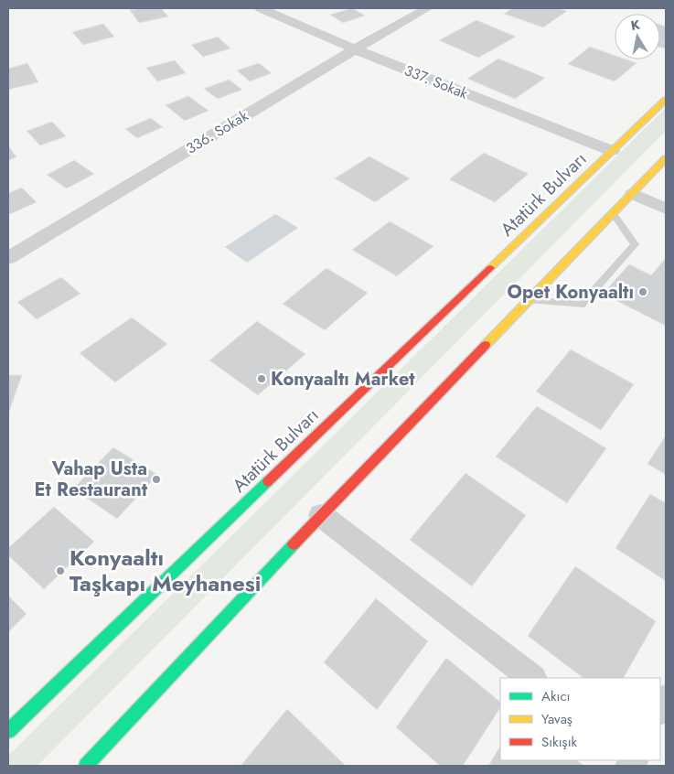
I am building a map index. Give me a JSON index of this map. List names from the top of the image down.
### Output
{
  "streets": {
    "main road": ["Atatürk Bulvarı"],
    "street": ["337. Sokak", "336. Sokak"]
  },
  "crossings": [
    ["337. Sokak", "336. Sokak"],
    ["337. Sokak", "Atatürk Bulvarı"]
  ],
  "places": [
    "Opet Konyaaltı",
    "Konyaaltı Market",
    "Vahap Usta Et Restaurant",
    "Konyaaltı Taşkapı Meyhanesi"
  ],
  "legend": ["Akıcı", "Yavaş", "Sıkışık"],
  "north": "top"
}
